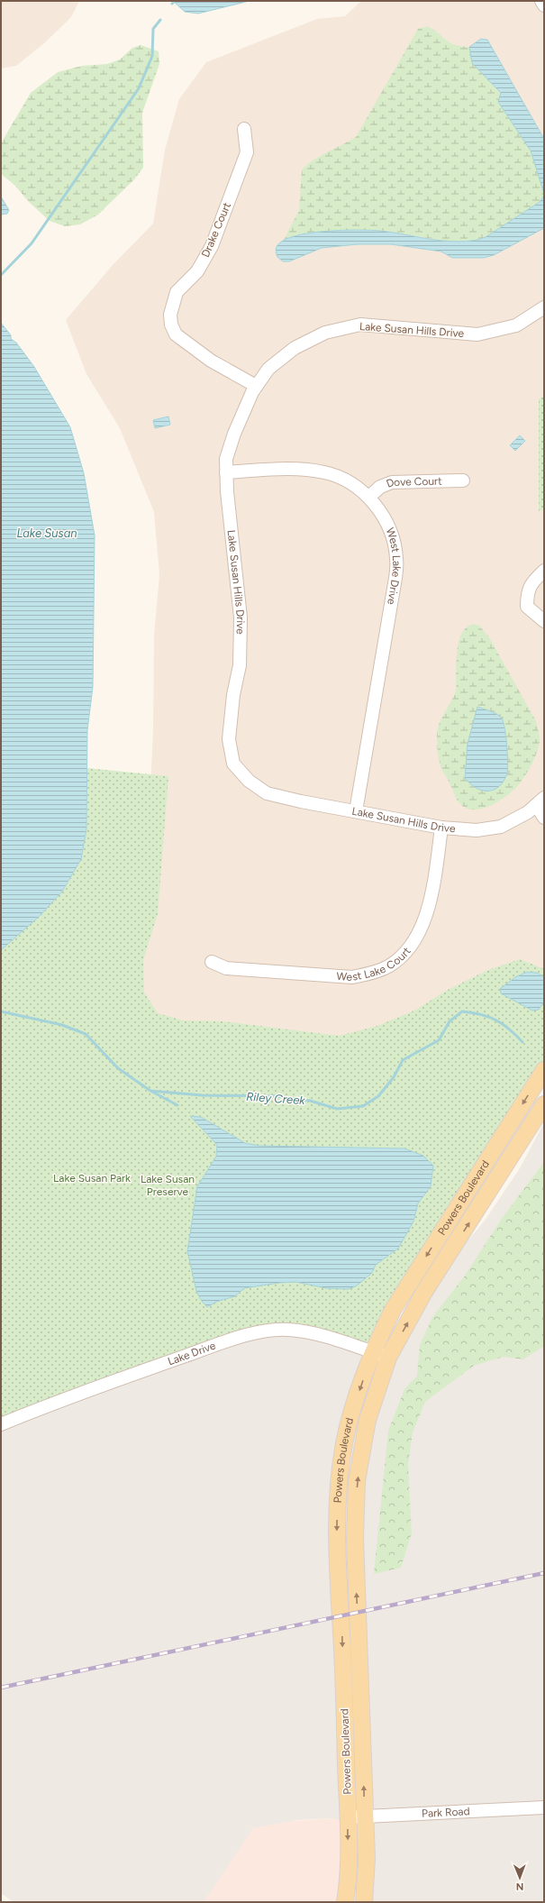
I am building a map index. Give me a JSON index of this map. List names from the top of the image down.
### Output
{
  "streets": {
    "main road": ["Powers Boulevard"],
    "street": [
      "Drake Court",
      "Lake Susan Hills Drive",
      "Dove Court",
      "West Lake Drive",
      "West Lake Court",
      "Lake Drive",
      "Park Road"
    ]
  },
  "crossings": [
    ["Drake Court", "Lake Susan Hills Drive"],
    ["Lake Susan Hills Drive", "West Lake Drive"],
    ["Lake Susan Hills Drive", "West Lake Court"],
    ["Dove Court", "West Lake Drive"],
    ["Powers Boulevard", "Lake Drive"],
    ["Powers Boulevard", "Park Road"]
  ],
  "water": ["Lake Susan", "Riley Creek"],
  "parks": ["Lake Susan Park", "Lake Susan Preserve"],
  "north": "bottom"
}
